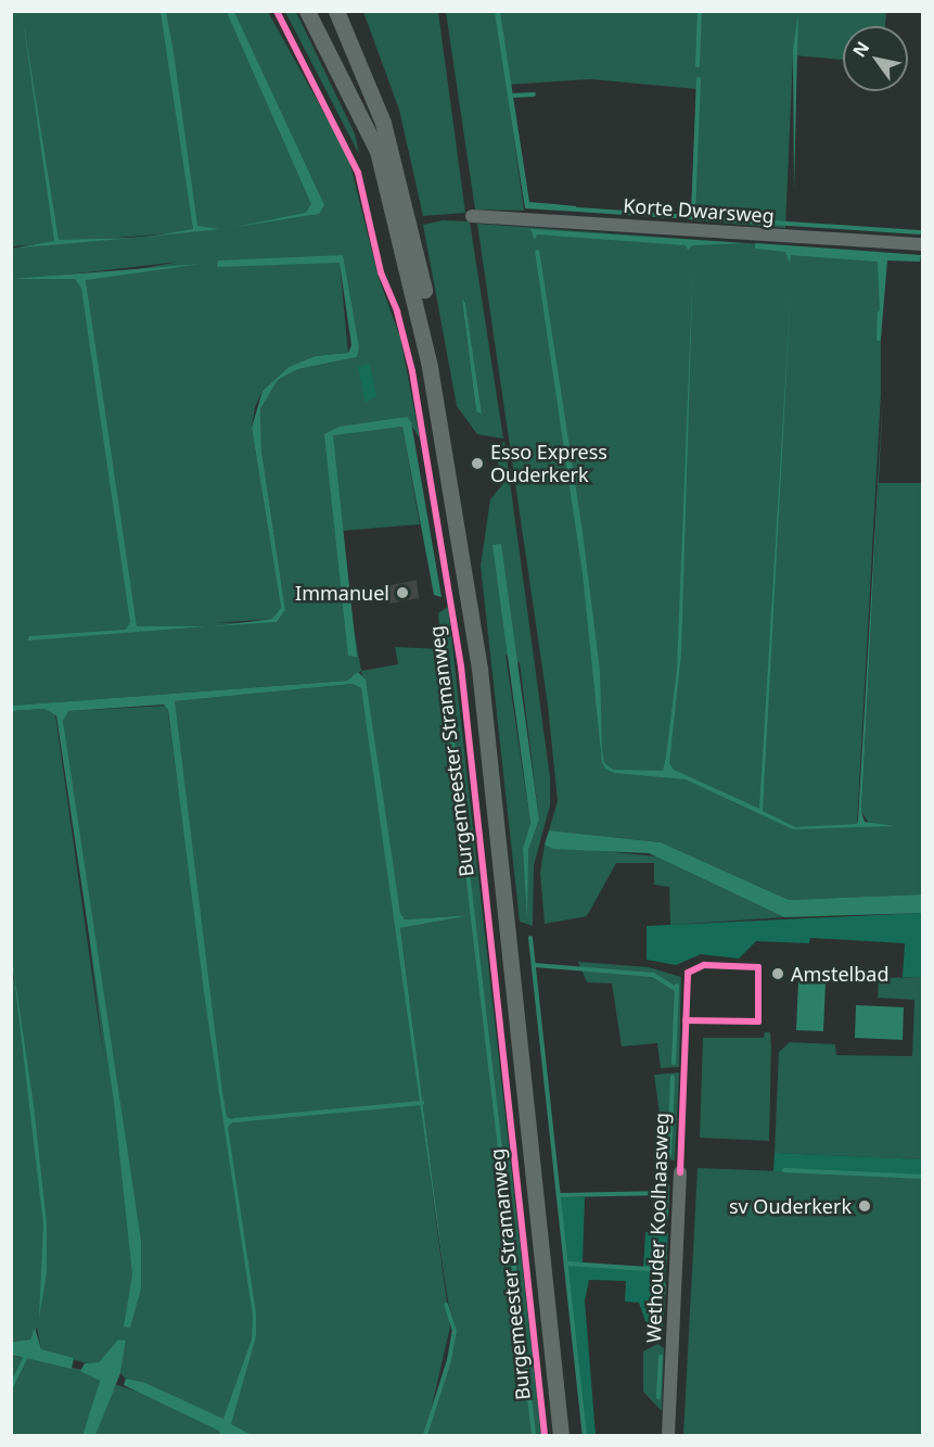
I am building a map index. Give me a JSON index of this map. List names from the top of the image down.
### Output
{
  "streets": {
    "main road": ["Burgemeester Stramanweg"],
    "street": ["Korte Dwarsweg", "Wethouder Koolhaasweg"]
  },
  "places": [
    "Esso Express Ouderkerk",
    "Immanuel",
    "Amstelbad",
    "sv Ouderkerk"
  ],
  "north": "top left"
}
